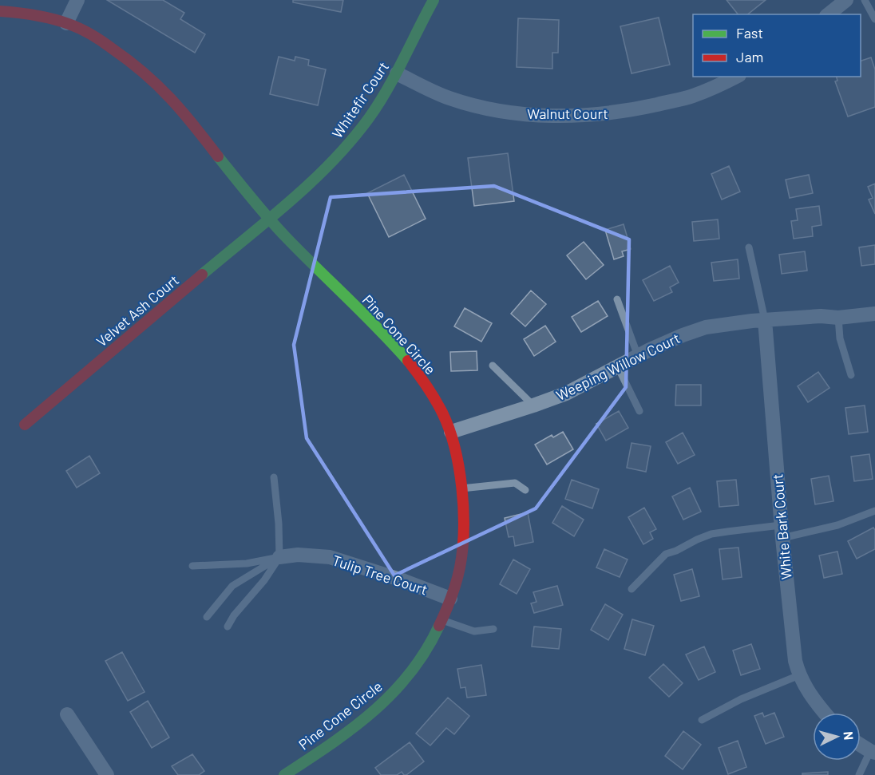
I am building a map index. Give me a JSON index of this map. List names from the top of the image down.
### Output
{
  "streets": {
    "street": [
      "Whitefir Court",
      "Walnut Court",
      "Velvet Ash Court",
      "Pine Cone Circle",
      "Weeping Willow Court",
      "White Bark Court",
      "Tulip Tree Court"
    ]
  },
  "crossings": [
    ["Whitefir Court", "Walnut Court"],
    ["Whitefir Court", "Velvet Ash Court"],
    ["Whitefir Court", "Pine Cone Circle"],
    ["Velvet Ash Court", "Pine Cone Circle"],
    ["Pine Cone Circle", "Weeping Willow Court"],
    ["Pine Cone Circle", "Tulip Tree Court"],
    ["Weeping Willow Court", "White Bark Court"]
  ],
  "legend": ["Fast", "Jam"],
  "north": "right"
}
